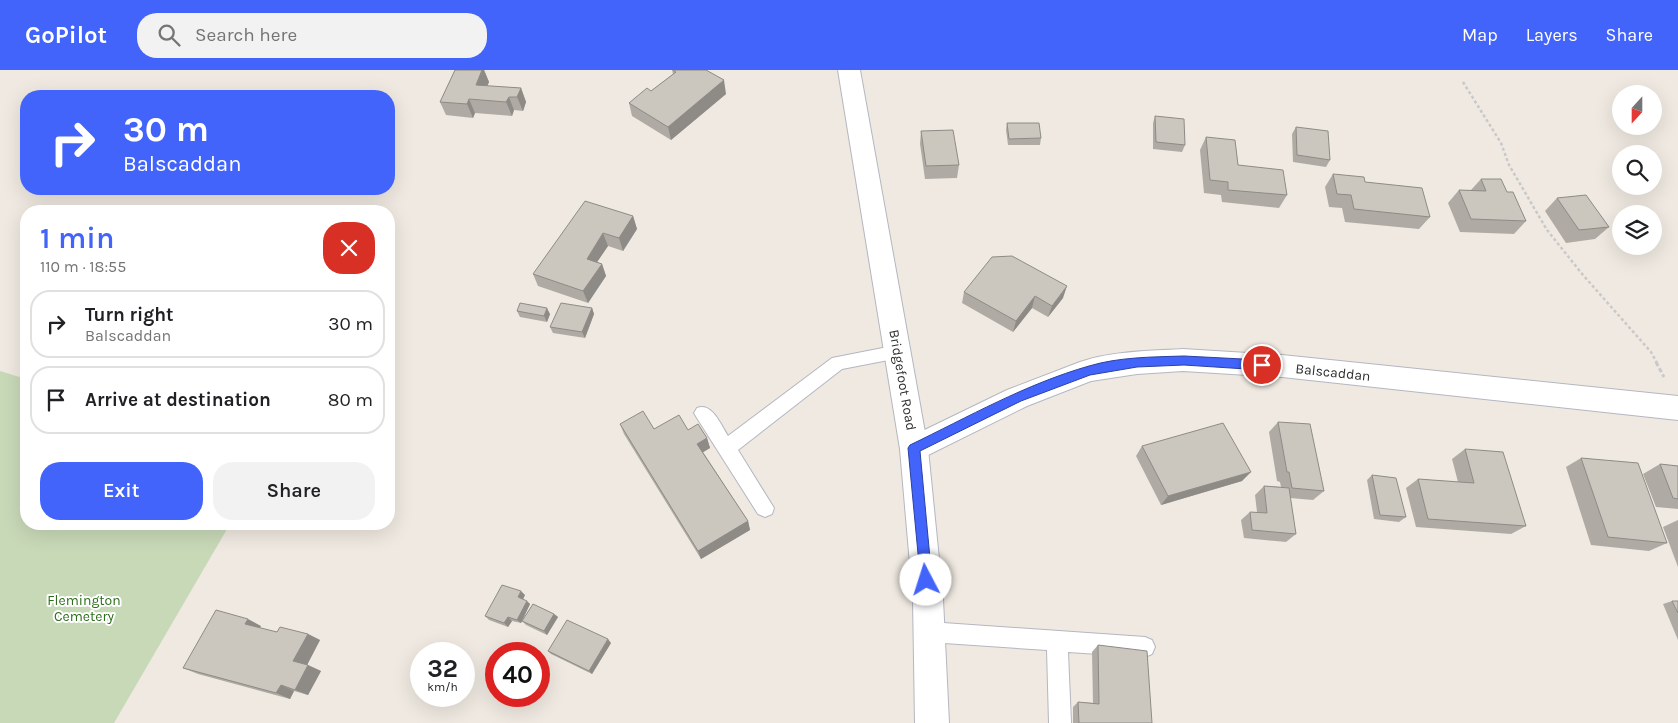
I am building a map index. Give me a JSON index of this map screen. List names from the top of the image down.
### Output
{
  "streets": {
    "street": ["Balscaddan", "Bridgefoot Road"]
  },
  "crossings": [
    ["Balscaddan", "Bridgefoot Road"]
  ],
  "parks": ["Flemington Cemetery"],
  "north": "bottom",
  "page": {
    "header": "GoPilot",
    "search": "Search here",
    "nav": ["Map", "Layers", "Share"],
    "turn": ["30 m", "Balscaddan"],
    "heading": ["1 min", "110 m · 18:55"],
    "list": [
      {
        "name": "Turn right",
        "note": "Balscaddan",
        "value": "30 m"
      },
      {
        "name": "Arrive at destination",
        "value": "80 m"
      }
    ],
    "buttons": ["Exit", "Share"],
    "speed": "32 km/h",
    "limit": "40"
  }
}
